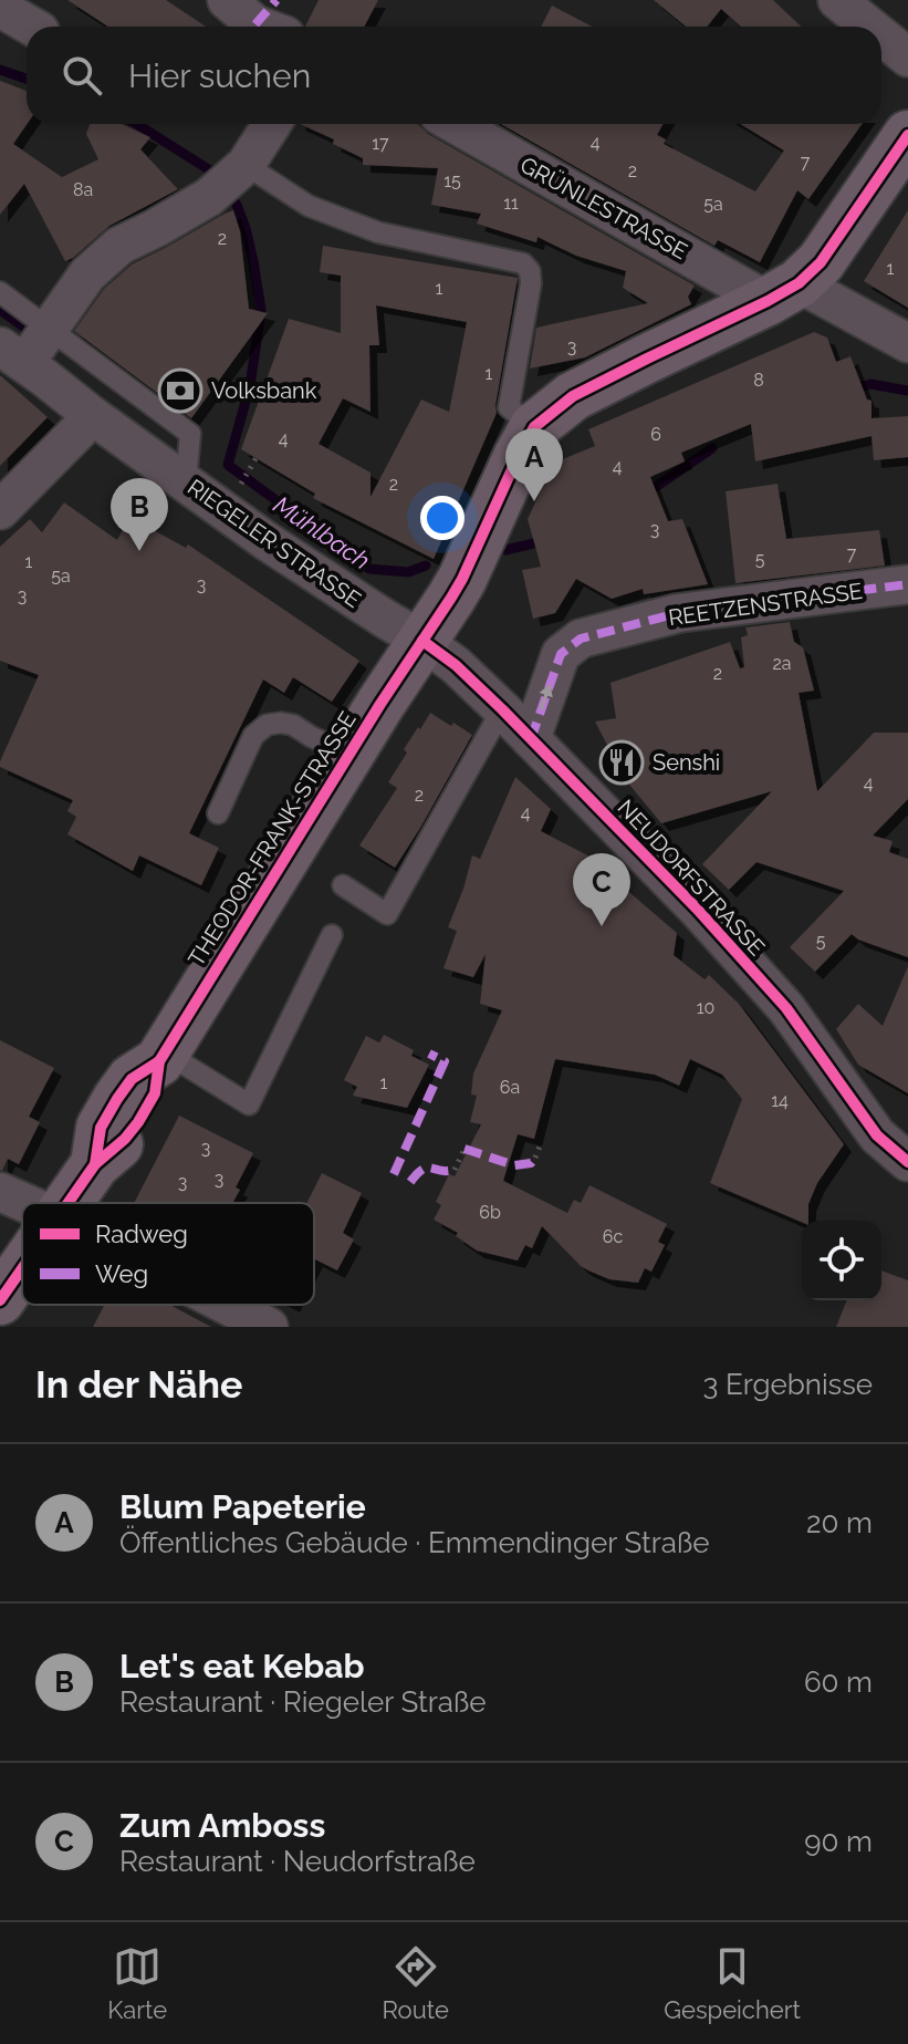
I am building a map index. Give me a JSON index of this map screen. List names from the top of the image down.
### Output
{
  "streets": {
    "main road": ["THEODOR-FRANK-STRASSE"],
    "street": [
      "GRÜNLESTRASSE",
      "RIEGELER STRASSE",
      "REETZENSTRASSE",
      "NEUDORFSTRASSE"
    ]
  },
  "crossings": [
    ["RIEGELER STRASSE", "THEODOR-FRANK-STRASSE"],
    ["RIEGELER STRASSE", "NEUDORFSTRASSE"],
    ["REETZENSTRASSE", "NEUDORFSTRASSE"],
    ["THEODOR-FRANK-STRASSE", "NEUDORFSTRASSE"]
  ],
  "one_way": ["REETZENSTRASSE"],
  "water": ["Mühlbach"],
  "places": {
    "bank": ["Volksbank"],
    "restaurant": ["Senshi"]
  },
  "house_numbers": [
    "4",
    "17",
    "7",
    "2",
    "15",
    "8a",
    "11",
    "5a",
    "2",
    "1",
    "1",
    "3",
    "1",
    "8",
    "6",
    "4",
    "4",
    "2",
    "3",
    "7",
    "5",
    "1",
    "5a",
    "3",
    "3",
    "2a",
    "2",
    "4",
    "2",
    "4",
    "5",
    "10",
    "1",
    "6a",
    "14",
    "3",
    "3",
    "3",
    "6b",
    "6c"
  ],
  "legend": ["Radweg", "Weg"],
  "page": {
    "search": "Hier suchen",
    "pins": ["A", "B", "C"],
    "heading": ["In der Nähe", "3 Ergebnisse"],
    "list": [
      {
        "mark": "A",
        "name": "Blum Papeterie",
        "note": "Öffentliches Gebäude · Emmendinger Straße",
        "value": "20 m"
      },
      {
        "mark": "B",
        "name": "Let's eat Kebab",
        "note": "Restaurant · Riegeler Straße",
        "value": "60 m"
      },
      {
        "mark": "C",
        "name": "Zum Amboss",
        "note": "Restaurant · Neudorfstraße",
        "value": "90 m"
      }
    ],
    "nav": ["Karte", "Route", "Gespeichert"]
  }
}
